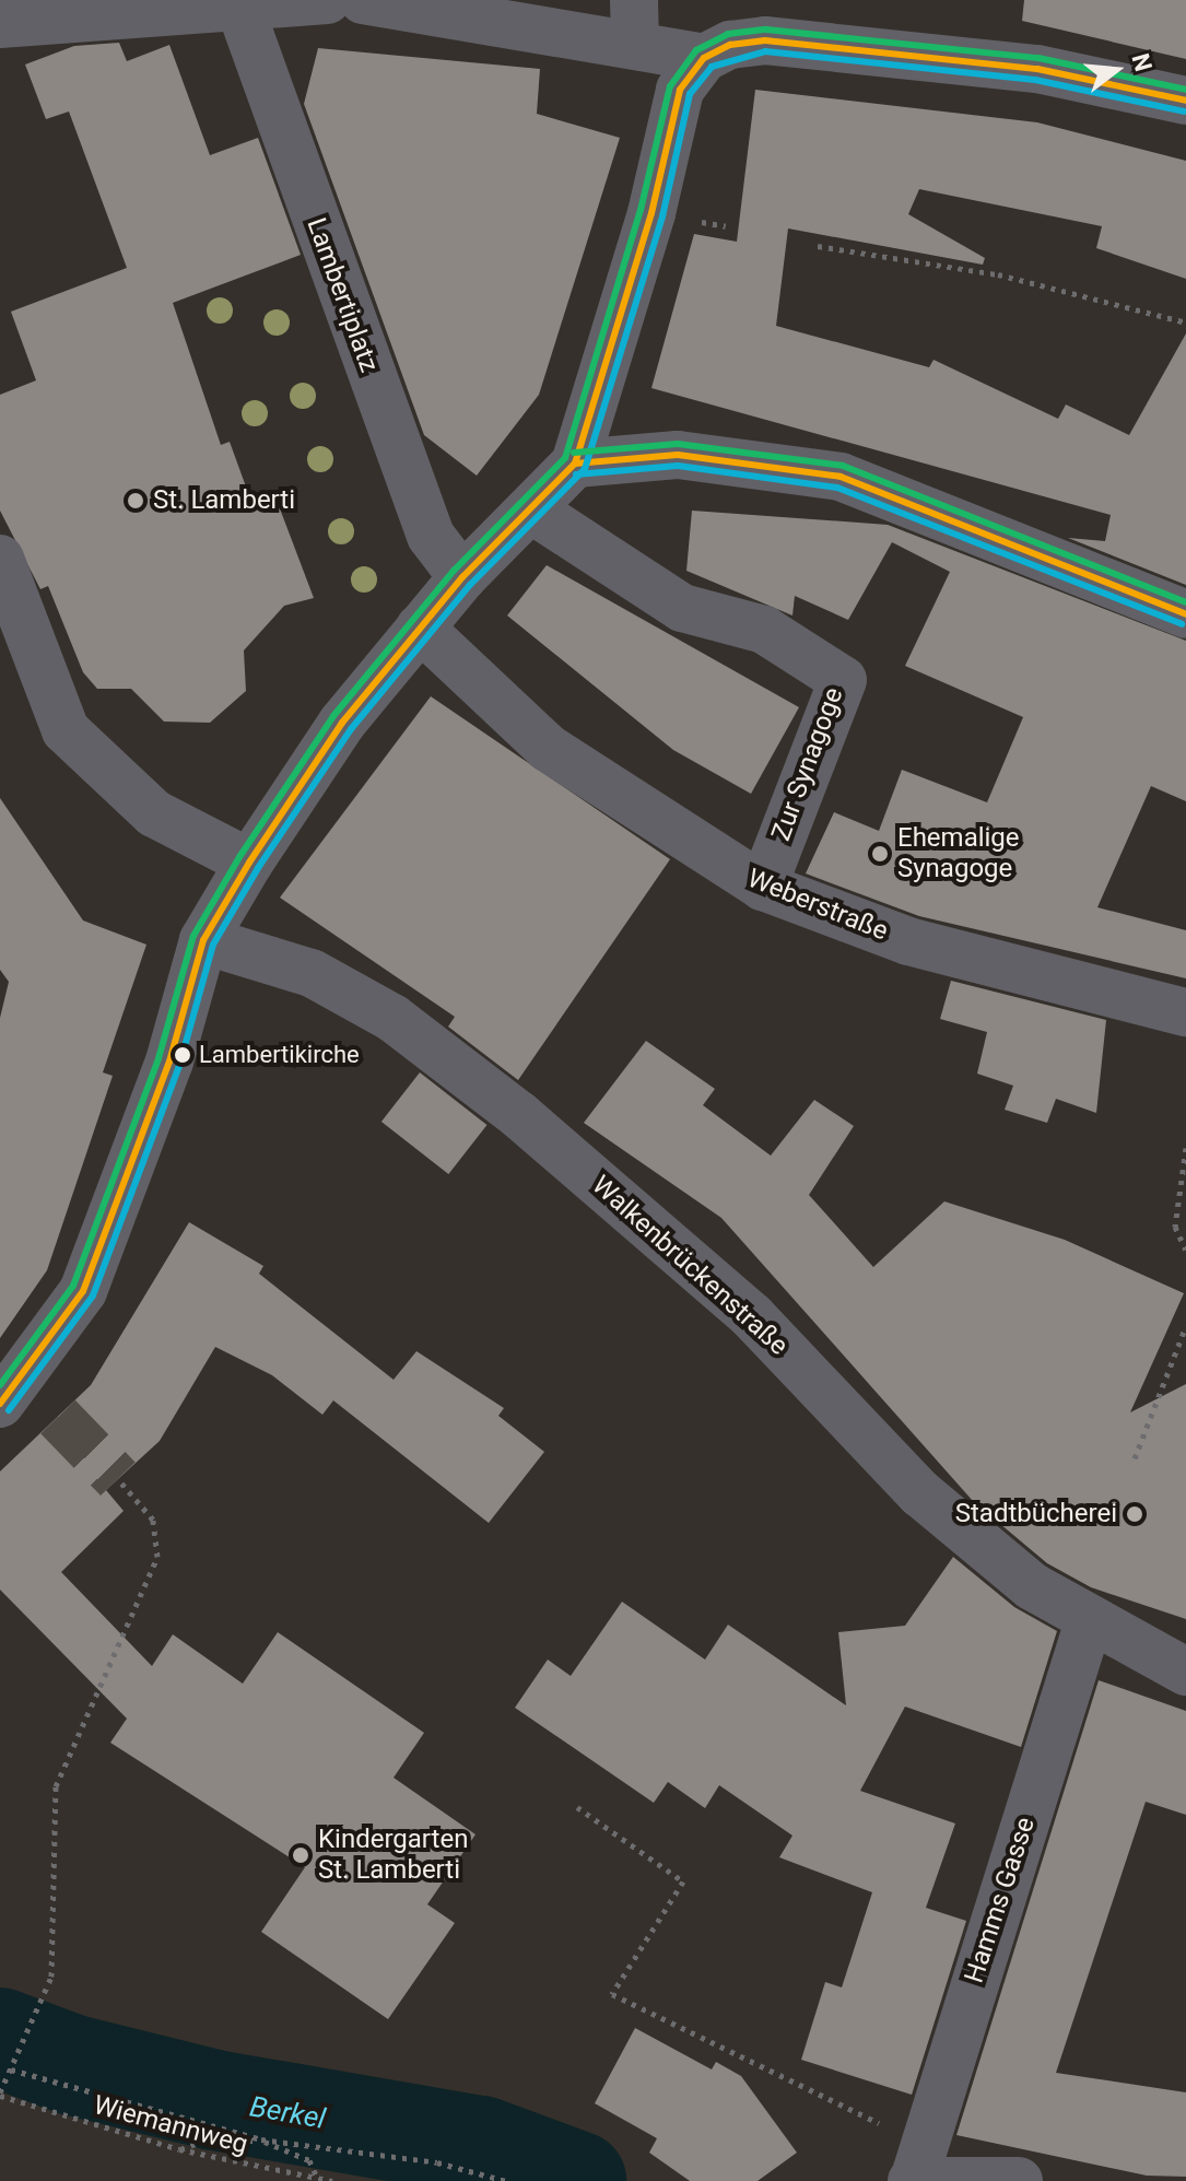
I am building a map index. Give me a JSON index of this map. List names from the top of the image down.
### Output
{
  "streets": {
    "street": [
      "Lambertiplatz",
      "Zur Synagoge",
      "Weberstraße",
      "Walkenbrückenstraße",
      "Hamms Gasse"
    ],
    "path": ["Wiemannweg"]
  },
  "crossings": [
    ["Zur Synagoge", "Weberstraße"],
    ["Walkenbrückenstraße", "Hamms Gasse"]
  ],
  "water": ["Berkel"],
  "places": [
    "St. Lamberti",
    "Ehemalige Synagoge",
    "Lambertikirche",
    "Stadtbücherei",
    "Kindergarten St. Lamberti"
  ],
  "north": "right"
}
